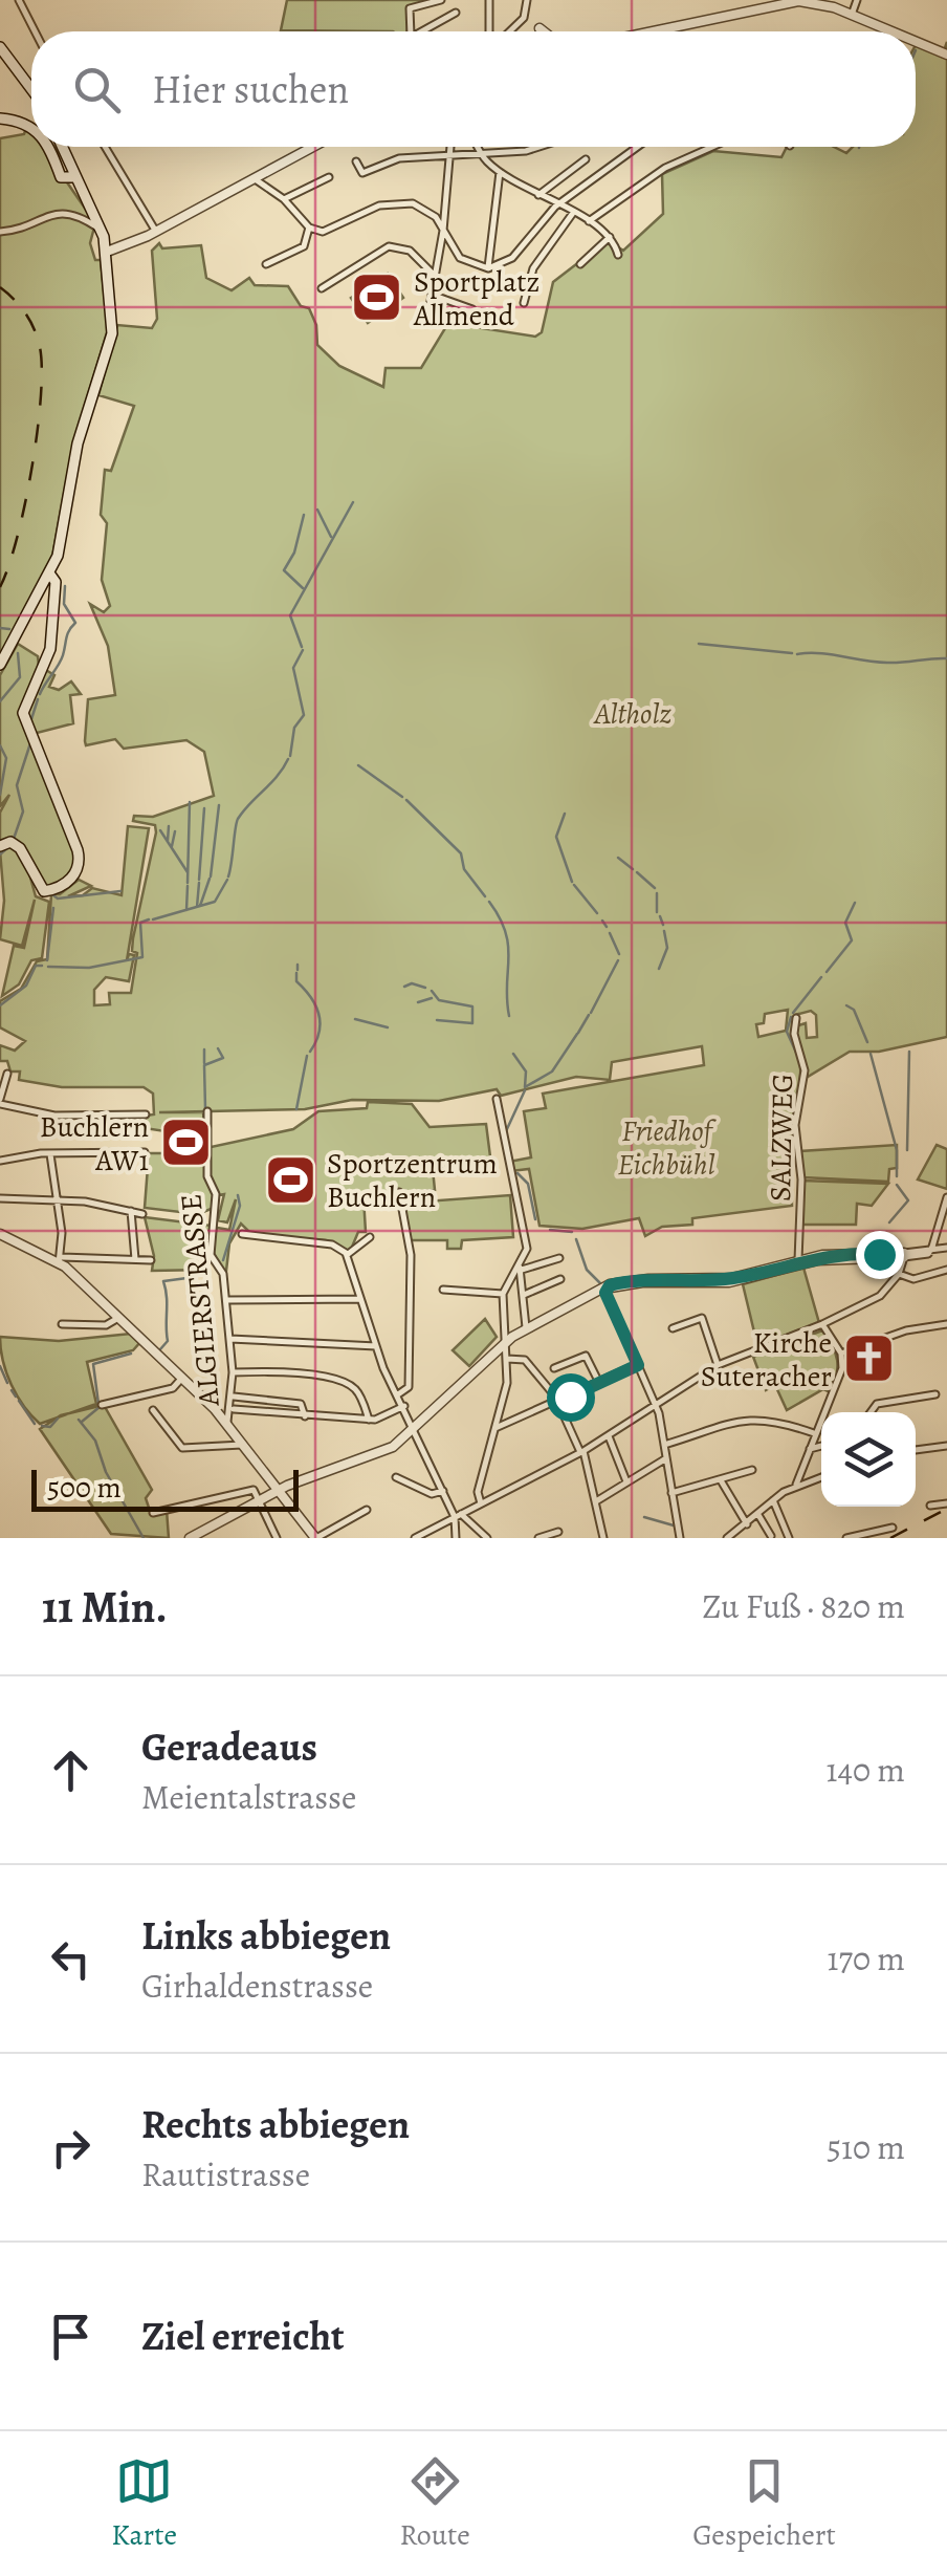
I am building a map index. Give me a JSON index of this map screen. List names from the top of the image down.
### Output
{
  "streets": {
    "street": ["SALZWEG", "ALGIERSTRASSE"]
  },
  "parks": ["Altholz", "Friedhof Eichbühl"],
  "places": {
    "sports": ["Sportplatz Allmend", "Buchlern AW1", "Sportzentrum Buchlern"],
    "church": ["Kirche Suteracher"]
  },
  "scale_bar": "500 m",
  "page": {
    "search": "Hier suchen",
    "scale": "500 m",
    "heading": ["11 Min.", "Zu Fuß · 820 m"],
    "list": [
      ["Geradeaus", "Meientalstrasse", "140 m"],
      ["Links abbiegen", "Girhaldenstrasse", "170 m"],
      ["Rechts abbiegen", "Rautistrasse", "510 m"],
      "Ziel erreicht"
    ],
    "nav": ["Karte", "Route", "Gespeichert"]
  }
}
